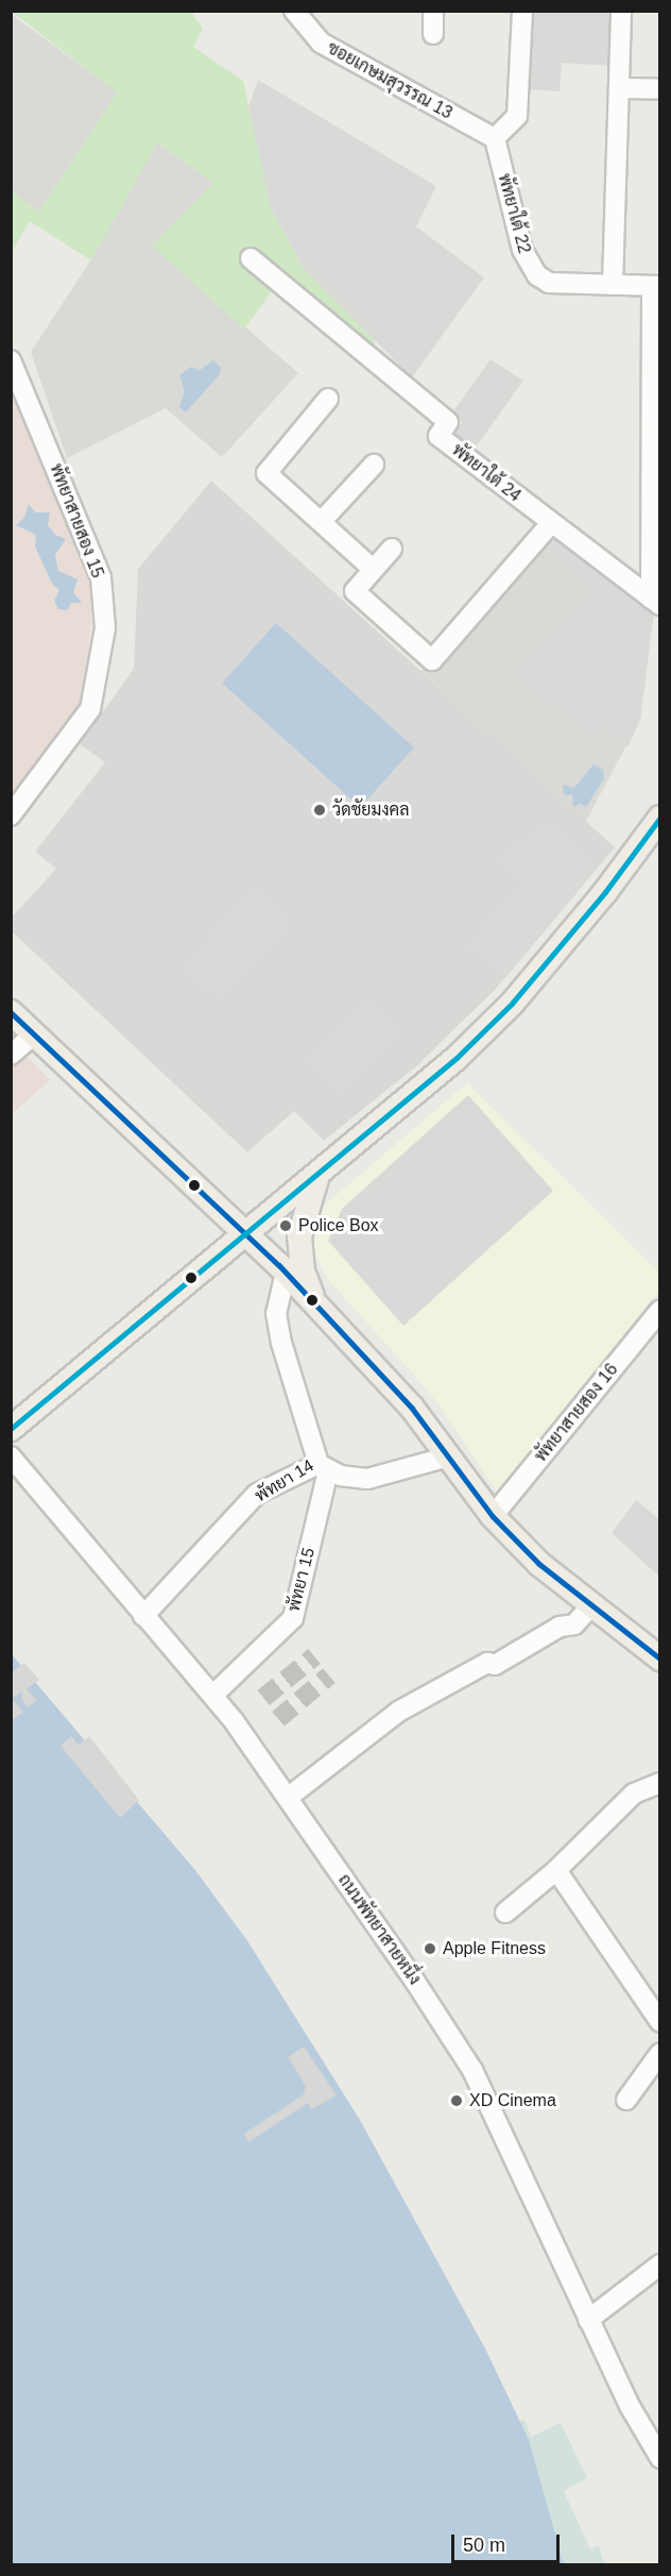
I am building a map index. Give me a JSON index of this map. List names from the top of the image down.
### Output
{
  "streets": {
    "street": [
      "ซอยเกษมสุวรรณ 13",
      "พัทยาใต้ 22",
      "พัทยาใต้ 24",
      "พัทยาสายสอง 15",
      "พัทยาสายสอง 16",
      "พัทยา 14",
      "พัทยา 15",
      "ถนนพัทยาสายหนึ่ง"
    ]
  },
  "crossings": [
    ["ซอยเกษมสุวรรณ 13", "พัทยาใต้ 22"],
    ["พัทยา 14", "พัทยา 15"],
    ["พัทยา 14", "ถนนพัทยาสายหนึ่ง"],
    ["พัทยา 15", "ถนนพัทยาสายหนึ่ง"]
  ],
  "places": [
    "วัดชัยมงคล",
    "Police Box",
    "Apple Fitness",
    "XD Cinema"
  ],
  "lines": ["transit line 24"],
  "scale_bar": "50 m"
}
